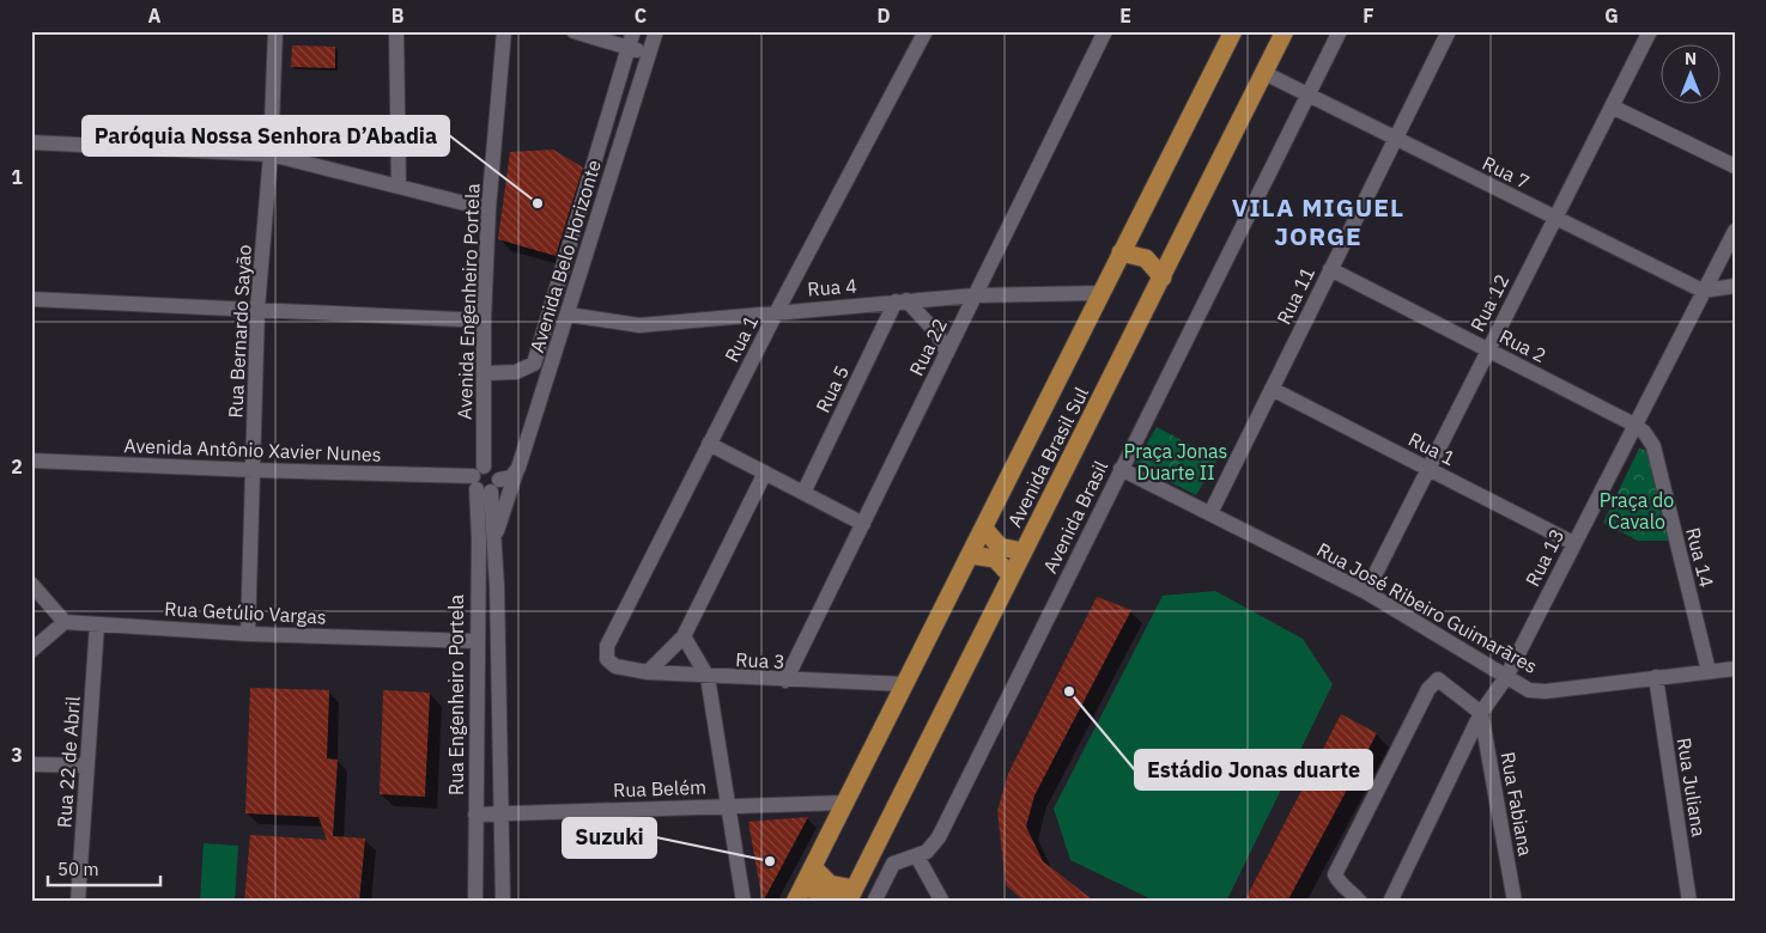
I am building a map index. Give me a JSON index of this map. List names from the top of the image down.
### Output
{
  "streets": {
    "main road": ["Avenida Brasil Sul"],
    "street": [
      "Rua 7",
      "Avenida Belo Horizonte",
      "Rua 4",
      "Rua 11",
      "Avenida Engenheiro Portela",
      "Rua 12",
      "Rua Bernardo Sayão",
      "Rua 1",
      "Rua 2",
      "Rua 22",
      "Rua 5",
      "Avenida Antônio Xavier Nunes",
      "Avenida Brasil",
      "Rua 13",
      "Rua 14",
      "Rua José Ribeiro Guimarãres",
      "Rua Getúlio Vargas",
      "Rua 3",
      "Rua Engenheiro Portela",
      "Rua 22 de Abril",
      "Rua Juliana",
      "Rua Belém",
      "Rua Fabiana"
    ]
  },
  "crossings": [
    ["Rua 7", "Rua 11"],
    ["Rua 7", "Rua 12"],
    ["Rua 7", "Avenida Brasil Sul"],
    ["Rua 7", "Avenida Brasil"],
    ["Rua 7", "Rua 13"],
    ["Avenida Belo Horizonte", "Rua 4"],
    ["Avenida Belo Horizonte", "Avenida Engenheiro Portela"],
    ["Rua 4", "Rua 1"],
    ["Rua 4", "Rua 22"],
    ["Rua 4", "Rua 5"],
    ["Rua 4", "Avenida Brasil Sul"],
    ["Rua 11", "Rua 1"],
    ["Rua 11", "Rua 2"],
    ["Rua 11", "Rua José Ribeiro Guimarãres"],
    ["Avenida Engenheiro Portela", "Avenida Antônio Xavier Nunes"],
    ["Avenida Engenheiro Portela", "Rua Engenheiro Portela"],
    ["Rua 12", "Rua 1"],
    ["Rua 12", "Rua 2"],
    ["Rua 12", "Rua José Ribeiro Guimarãres"],
    ["Rua Bernardo Sayão", "Avenida Antônio Xavier Nunes"],
    ["Rua Bernardo Sayão", "Rua Getúlio Vargas"],
    ["Rua 1", "Rua 13"],
    ["Rua 1", "Rua 3"],
    ["Rua 2", "Rua 13"],
    ["Rua 2", "Rua 14"],
    ["Rua 22", "Rua 3"],
    ["Avenida Antônio Xavier Nunes", "Rua Engenheiro Portela"],
    ["Avenida Brasil Sul", "Rua 3"],
    ["Avenida Brasil Sul", "Rua Belém"],
    ["Avenida Brasil", "Rua José Ribeiro Guimarãres"],
    ["Rua 13", "Rua 14"],
    ["Rua 13", "Rua José Ribeiro Guimarãres"],
    ["Rua 13", "Rua Fabiana"],
    ["Rua 14", "Rua José Ribeiro Guimarãres"],
    ["Rua José Ribeiro Guimarãres", "Rua Juliana"],
    ["Rua Getúlio Vargas", "Rua Engenheiro Portela"],
    ["Rua Getúlio Vargas", "Rua 22 de Abril"],
    ["Rua Engenheiro Portela", "Rua Belém"]
  ],
  "districts": ["VILA MIGUEL JORGE"],
  "parks": ["Praça Jonas Duarte II", "Praça do Cavalo"],
  "places": ["Paróquia Nossa Senhora D’Abadia", "Estádio Jonas duarte", "Suzuki"],
  "scale_bar": "50 m",
  "north": "top",
  "grid": {
    "columns": [
      "A",
      "B",
      "C",
      "D",
      "E",
      "F",
      "G"
    ],
    "rows": ["1", "2", "3"]
  }
}
